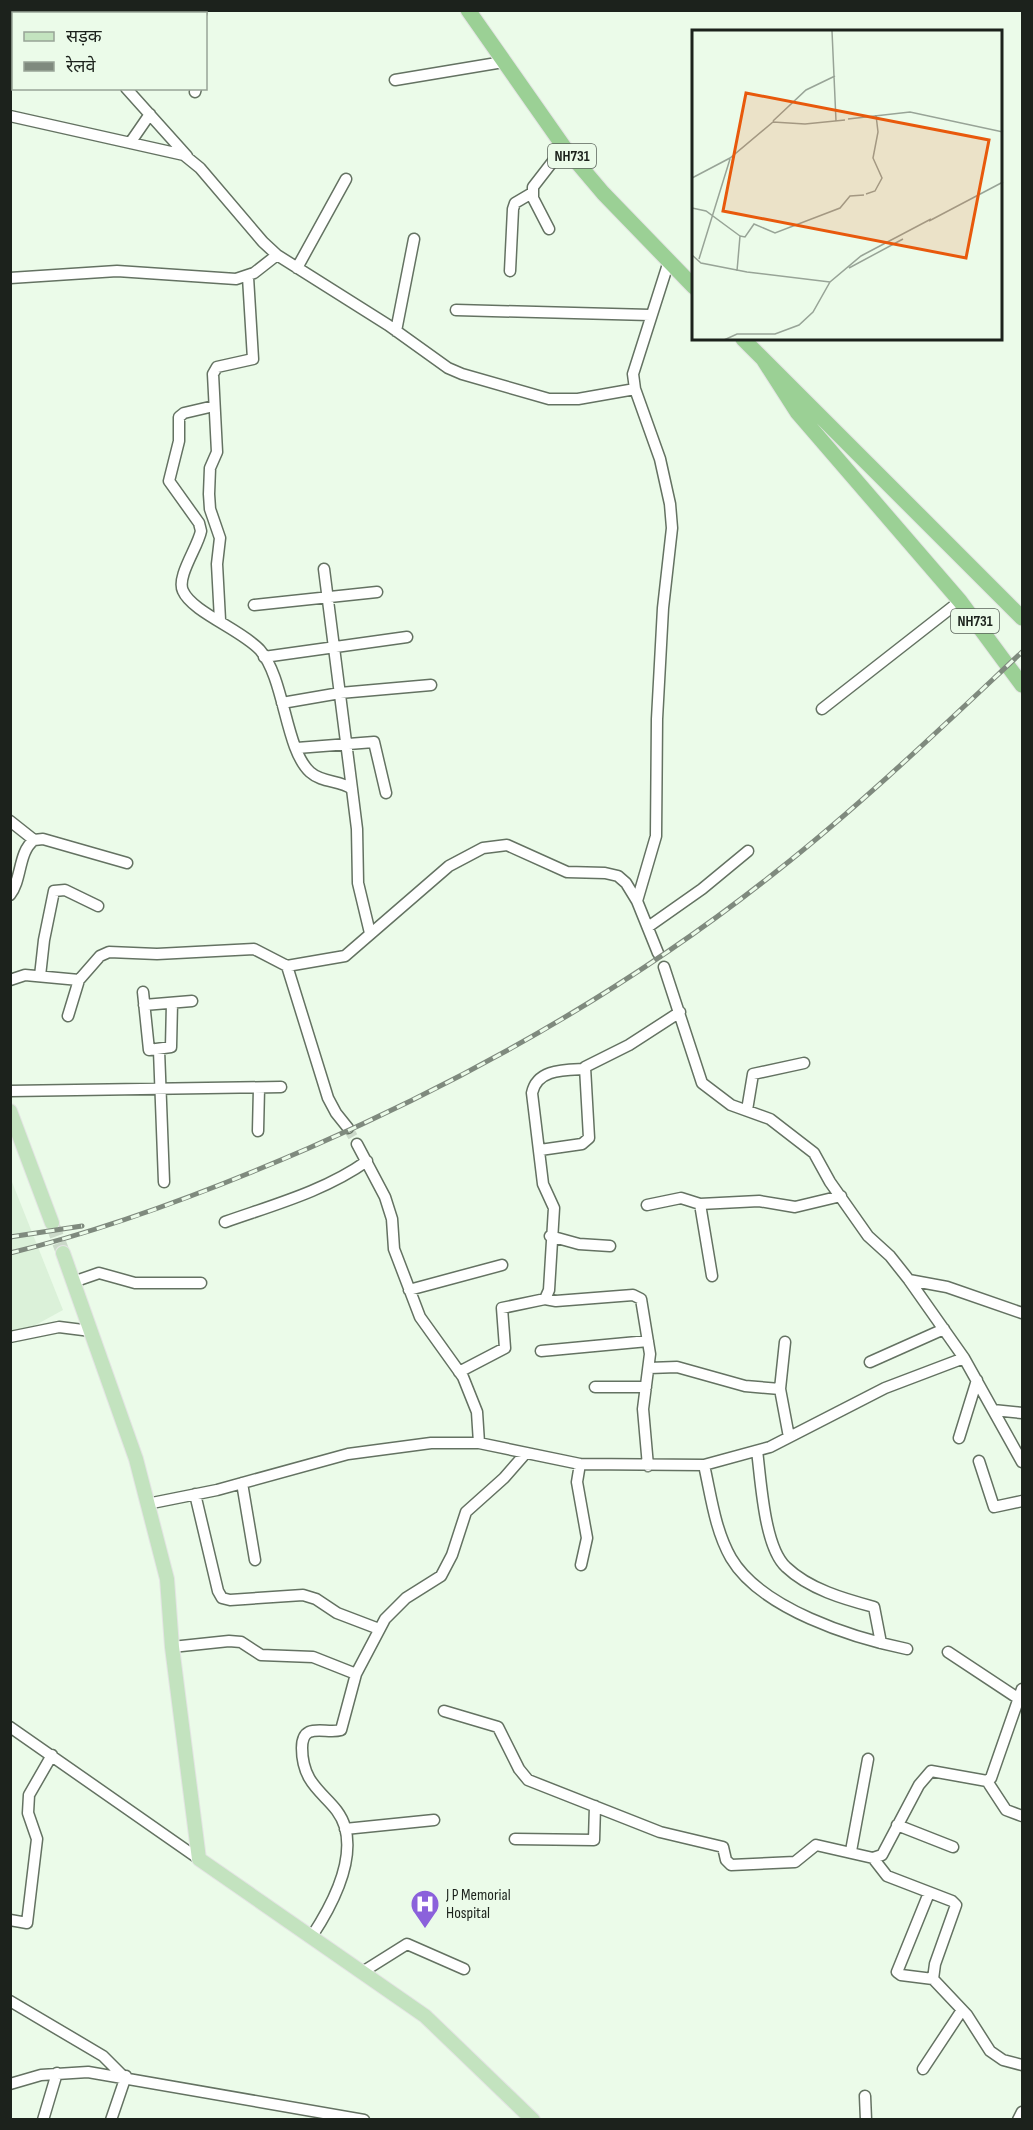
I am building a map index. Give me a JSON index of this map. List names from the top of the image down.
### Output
{
  "streets": {
    "highway": ["NH731"]
  },
  "places": {
    "hospital": ["J P Memorial Hospital"]
  },
  "legend": ["सड़क", "रेलवे"]
}
